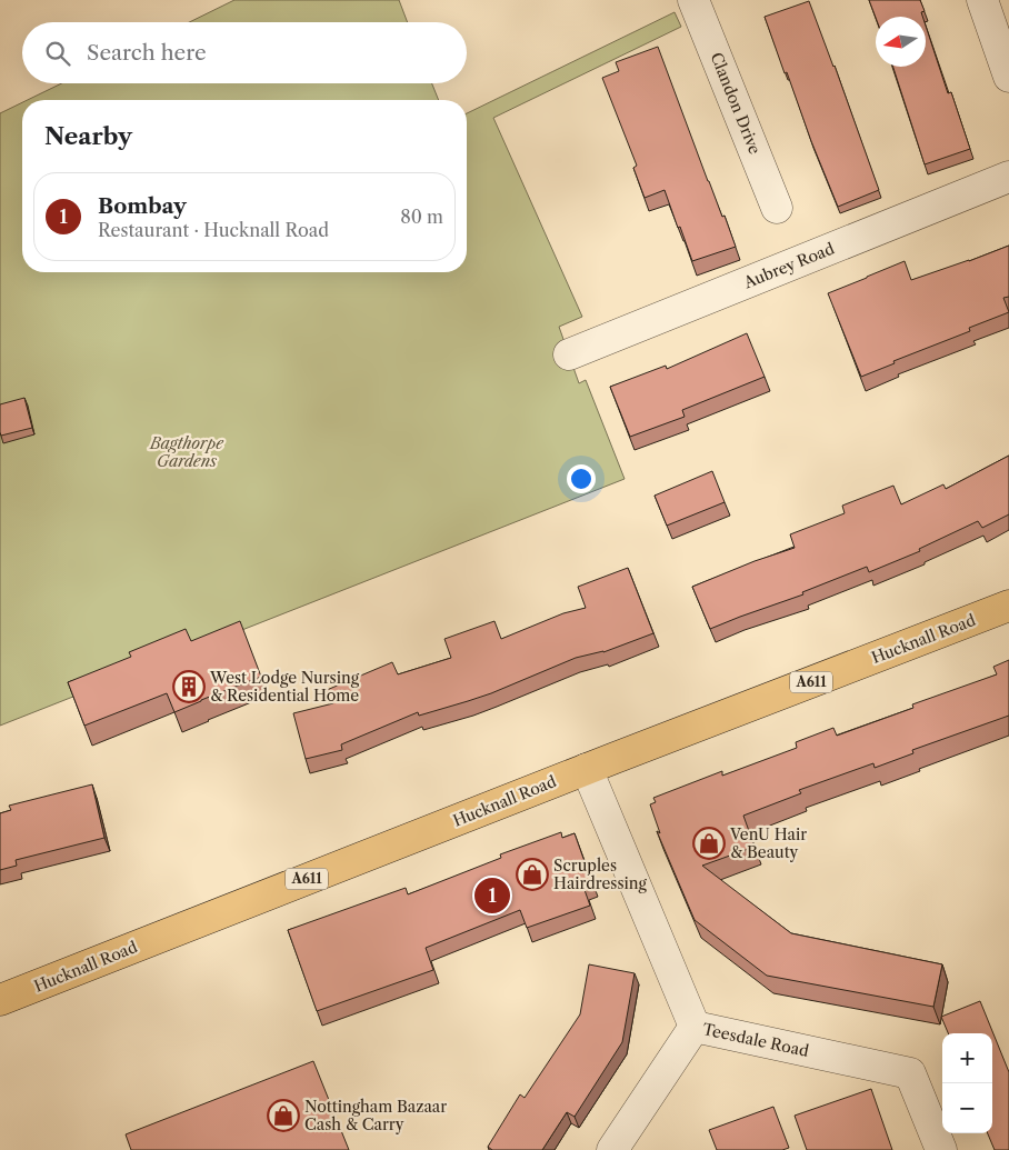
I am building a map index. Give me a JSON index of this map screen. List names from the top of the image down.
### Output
{
  "streets": {
    "main road": ["Hucknall Road", "A611"],
    "street": ["Clandon Drive", "Aubrey Road", "Teesdale Road"]
  },
  "crossings": [
    ["Hucknall Road", "Teesdale Road"]
  ],
  "parks": ["Bagthorpe Gardens"],
  "places": {
    "building": ["West Lodge Nursing & Residential Home"],
    "shop": ["VenU Hair & Beauty", "Scruples Hairdressing", "Nottingham Bazaar Cash & Carry"]
  },
  "north": "left",
  "page": {
    "search": "Search here",
    "heading": "Nearby",
    "list": [
      {
        "mark": "1",
        "name": "Bombay",
        "note": "Restaurant · Hucknall Road",
        "value": "80 m"
      }
    ],
    "pins": "1",
    "map_buttons": ["+", "−"]
  }
}
